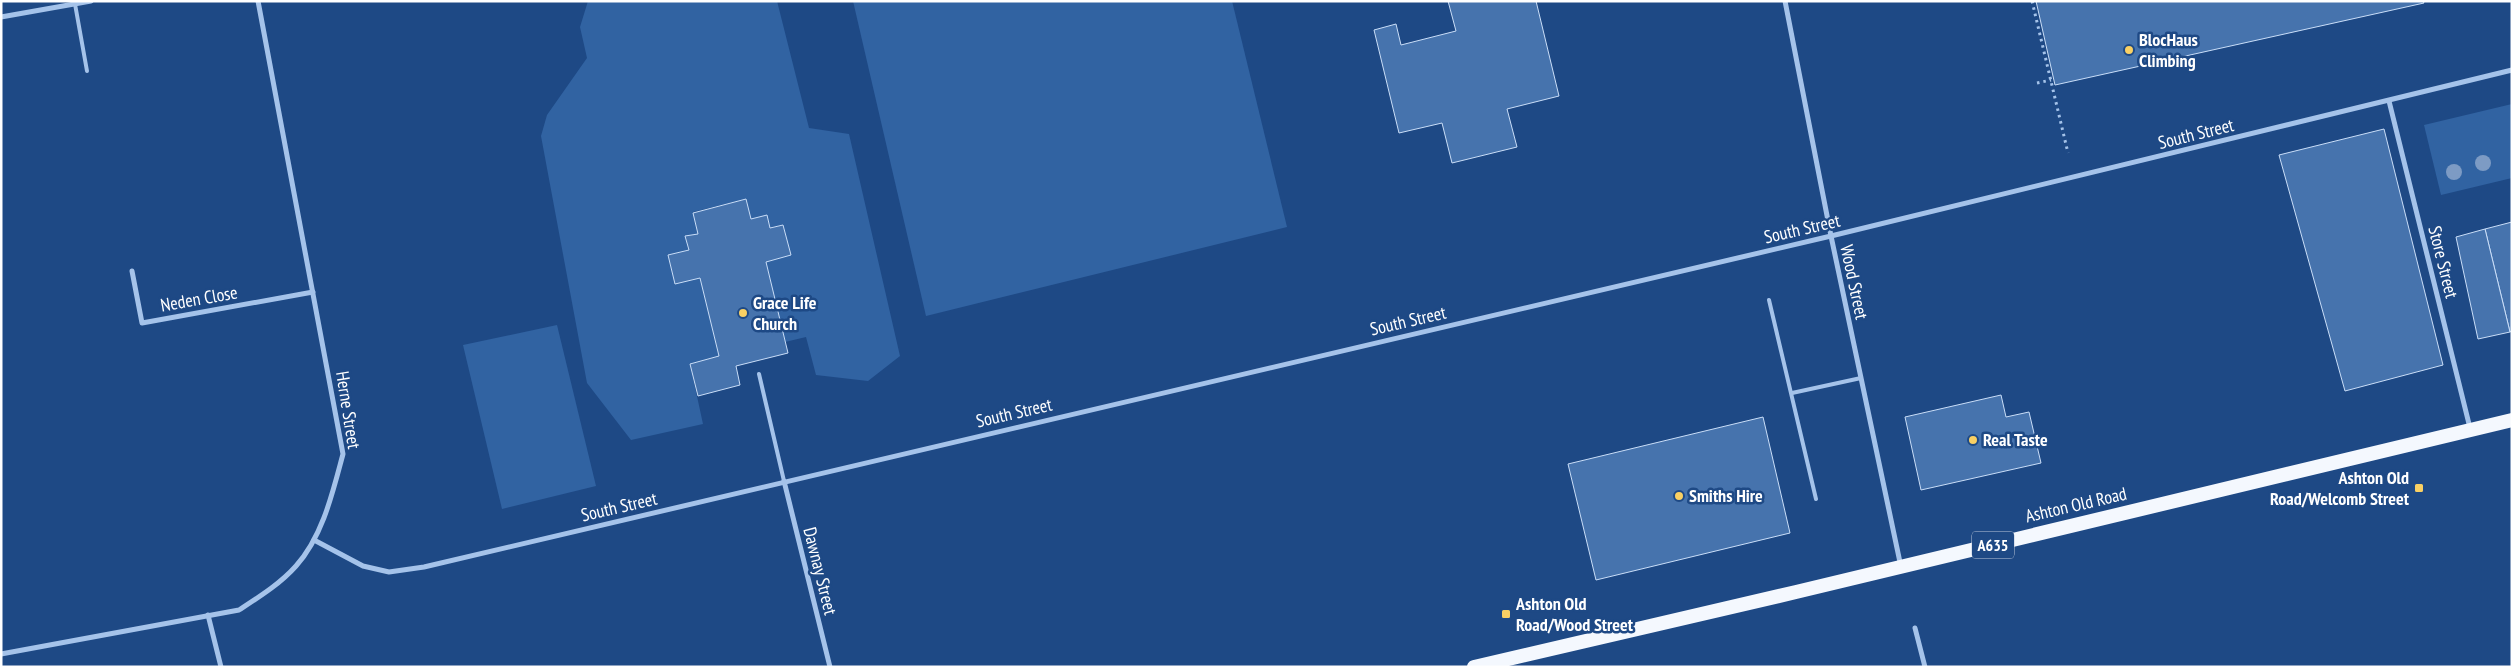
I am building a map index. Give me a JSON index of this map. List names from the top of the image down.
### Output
{
  "streets": {
    "highway": ["Ashton Old Road", "A635"],
    "street": [
      "South Street",
      "Store Street",
      "Wood Street",
      "Neden Close",
      "Herne Street",
      "Dawnay Street"
    ]
  },
  "crossings": [
    ["South Street", "Store Street"],
    ["South Street", "Wood Street"],
    ["South Street", "Herne Street"],
    ["South Street", "Dawnay Street"],
    ["Store Street", "Ashton Old Road"],
    ["Wood Street", "Ashton Old Road"],
    ["Neden Close", "Herne Street"]
  ],
  "places": {
    "other": [
      "BlocHaus Climbing",
      "Grace Life Church",
      "Real Taste",
      "Smiths Hire"
    ],
    "transit": ["Ashton Old Road/Welcomb Street", "Ashton Old Road/Wood Street"]
  }
}
